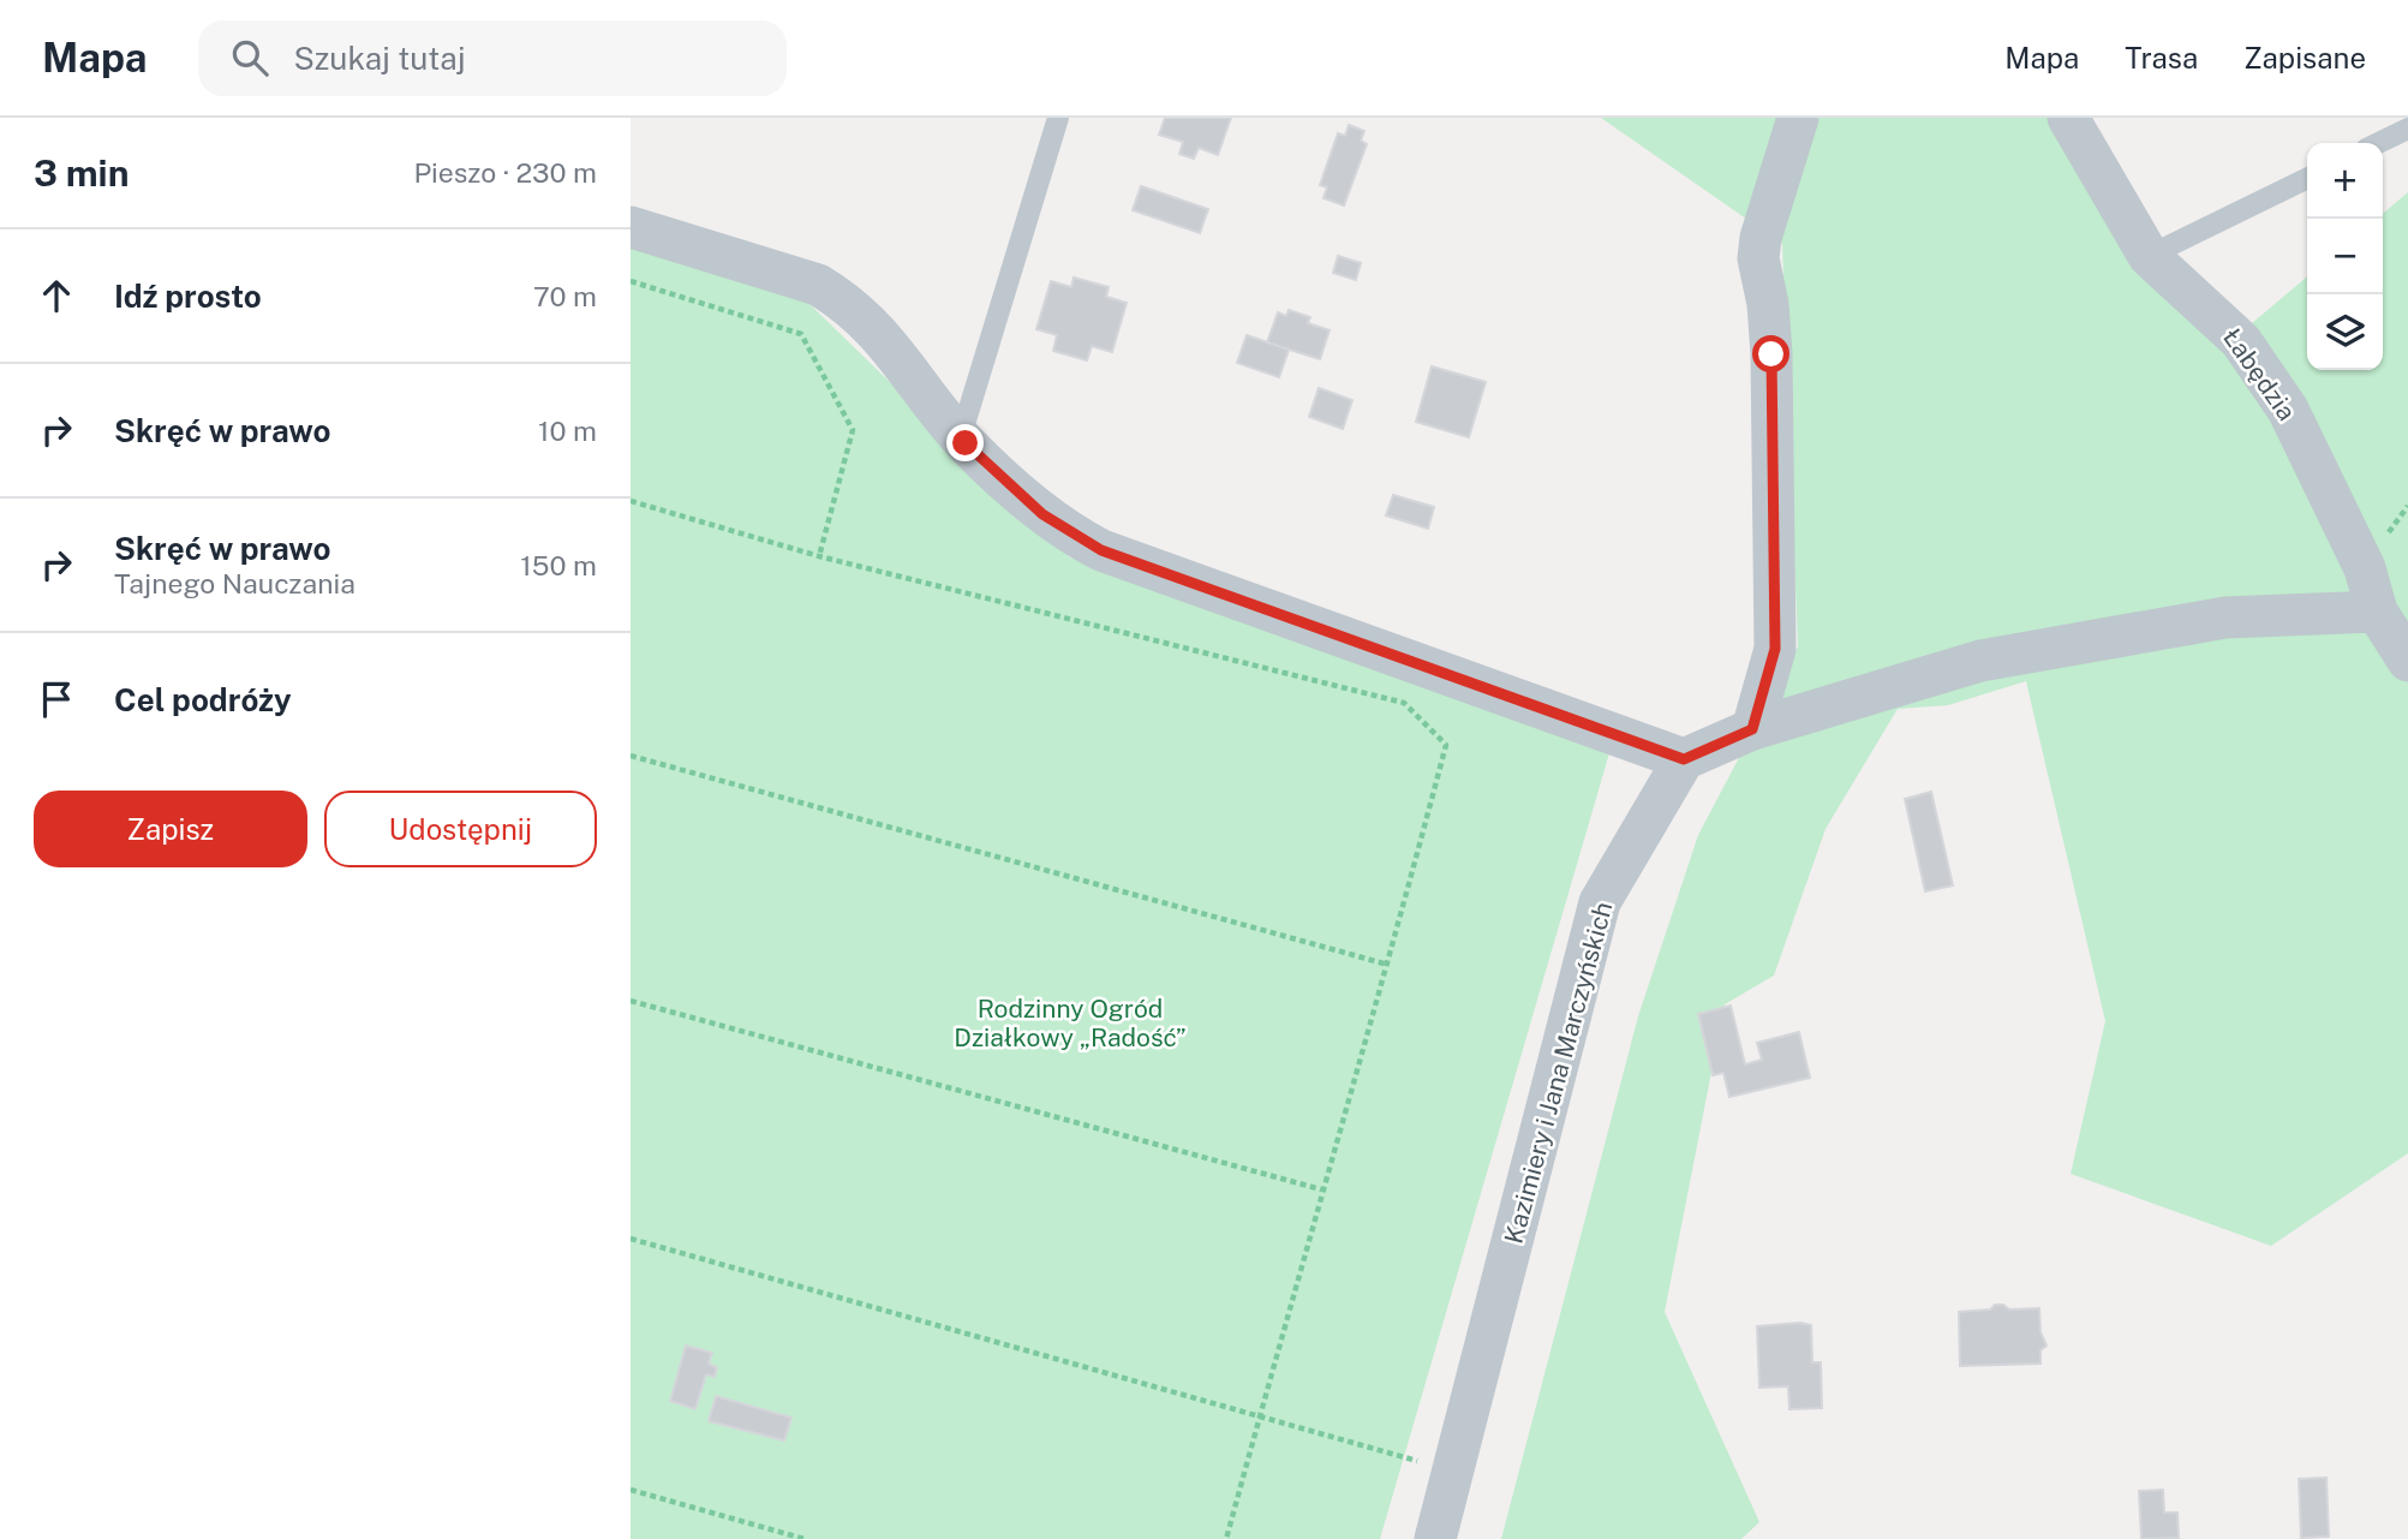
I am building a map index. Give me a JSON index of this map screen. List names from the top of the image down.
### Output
{
  "streets": {
    "street": ["Łabędzia", "Kazimiery i Jana Marczyńskich"]
  },
  "parks": ["Rodzinny Ogród Działkowy „Radość”"],
  "page": {
    "header": "Mapa",
    "search": "Szukaj tutaj",
    "nav": ["Mapa", "Trasa", "Zapisane"],
    "heading": ["3 min", "Pieszo · 230 m"],
    "map_buttons": ["+", "−"],
    "list": [
      ["Idź prosto", "70 m"],
      ["Skręć w prawo", "10 m"],
      ["Skręć w prawo", "Tajnego Nauczania", "150 m"],
      "Cel podróży"
    ],
    "buttons": ["Zapisz", "Udostępnij"]
  }
}
